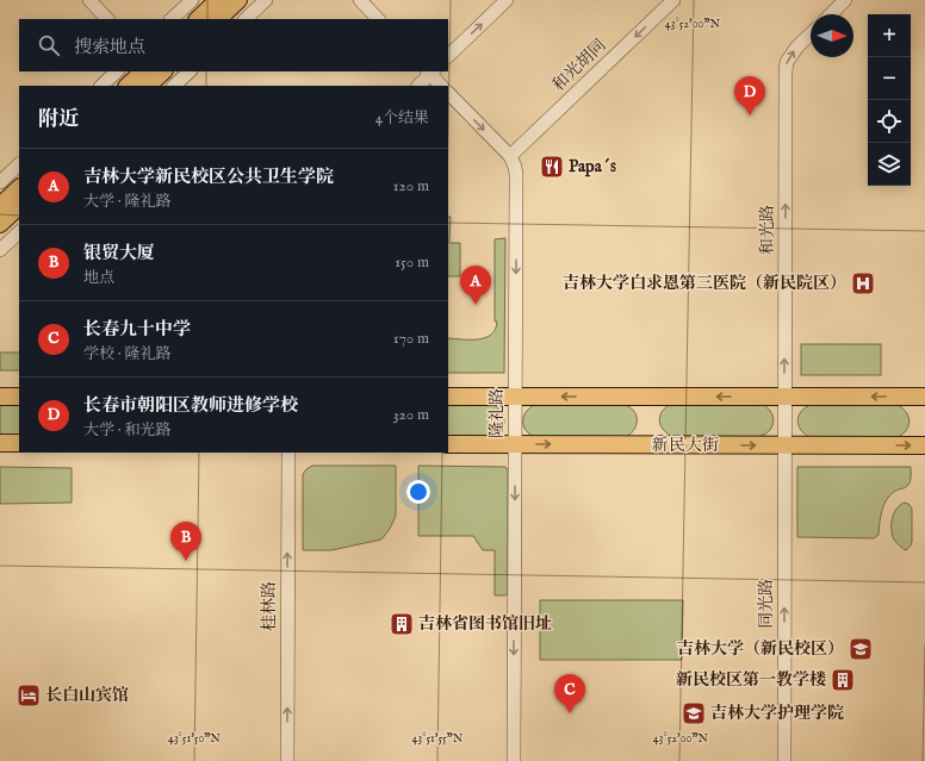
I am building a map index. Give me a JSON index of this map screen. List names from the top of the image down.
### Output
{
  "streets": {
    "main road": ["新民大街"],
    "street": [
      "和光胡同",
      "和光路",
      "隆礼路",
      "同光路",
      "桂林路"
    ]
  },
  "crossings": [
    ["和光胡同", "隆礼路"],
    ["和光路", "新民大街"],
    ["和光路", "同光路"],
    ["隆礼路", "新民大街"],
    ["新民大街", "同光路"]
  ],
  "one_way": [
    "和光路",
    "隆礼路",
    "同光路",
    "桂林路"
  ],
  "places": {
    "restaurant": ["Papa´s"],
    "hospital": ["吉林大学白求恩第三医院（新民院区）"],
    "building": ["吉林省图书馆旧址", "新民校区第一教学楼"],
    "school or university": ["吉林大学（新民校区）", "吉林大学护理学院"],
    "hotel": ["长白山宾馆"]
  },
  "north": "right",
  "page": {
    "map_buttons": ["+", "−"],
    "search": "搜索地点",
    "pins": [
      "D",
      "A",
      "B",
      "C"
    ],
    "heading": ["附近", "4个结果"],
    "list": [
      {
        "mark": "A",
        "name": "吉林大学新民校区公共卫生学院",
        "note": "大学 · 隆礼路",
        "value": "120 m"
      },
      {
        "mark": "B",
        "name": "银贸大厦",
        "note": "地点",
        "value": "150 m"
      },
      {
        "mark": "C",
        "name": "长春九十中学",
        "note": "学校 · 隆礼路",
        "value": "170 m"
      },
      {
        "mark": "D",
        "name": "长春市朝阳区教师进修学校",
        "note": "大学 · 和光路",
        "value": "320 m"
      }
    ]
  },
  "coordinates": ["43°52'00\"N", "43°51'50\"N", "43°51'55\"N"]
}
